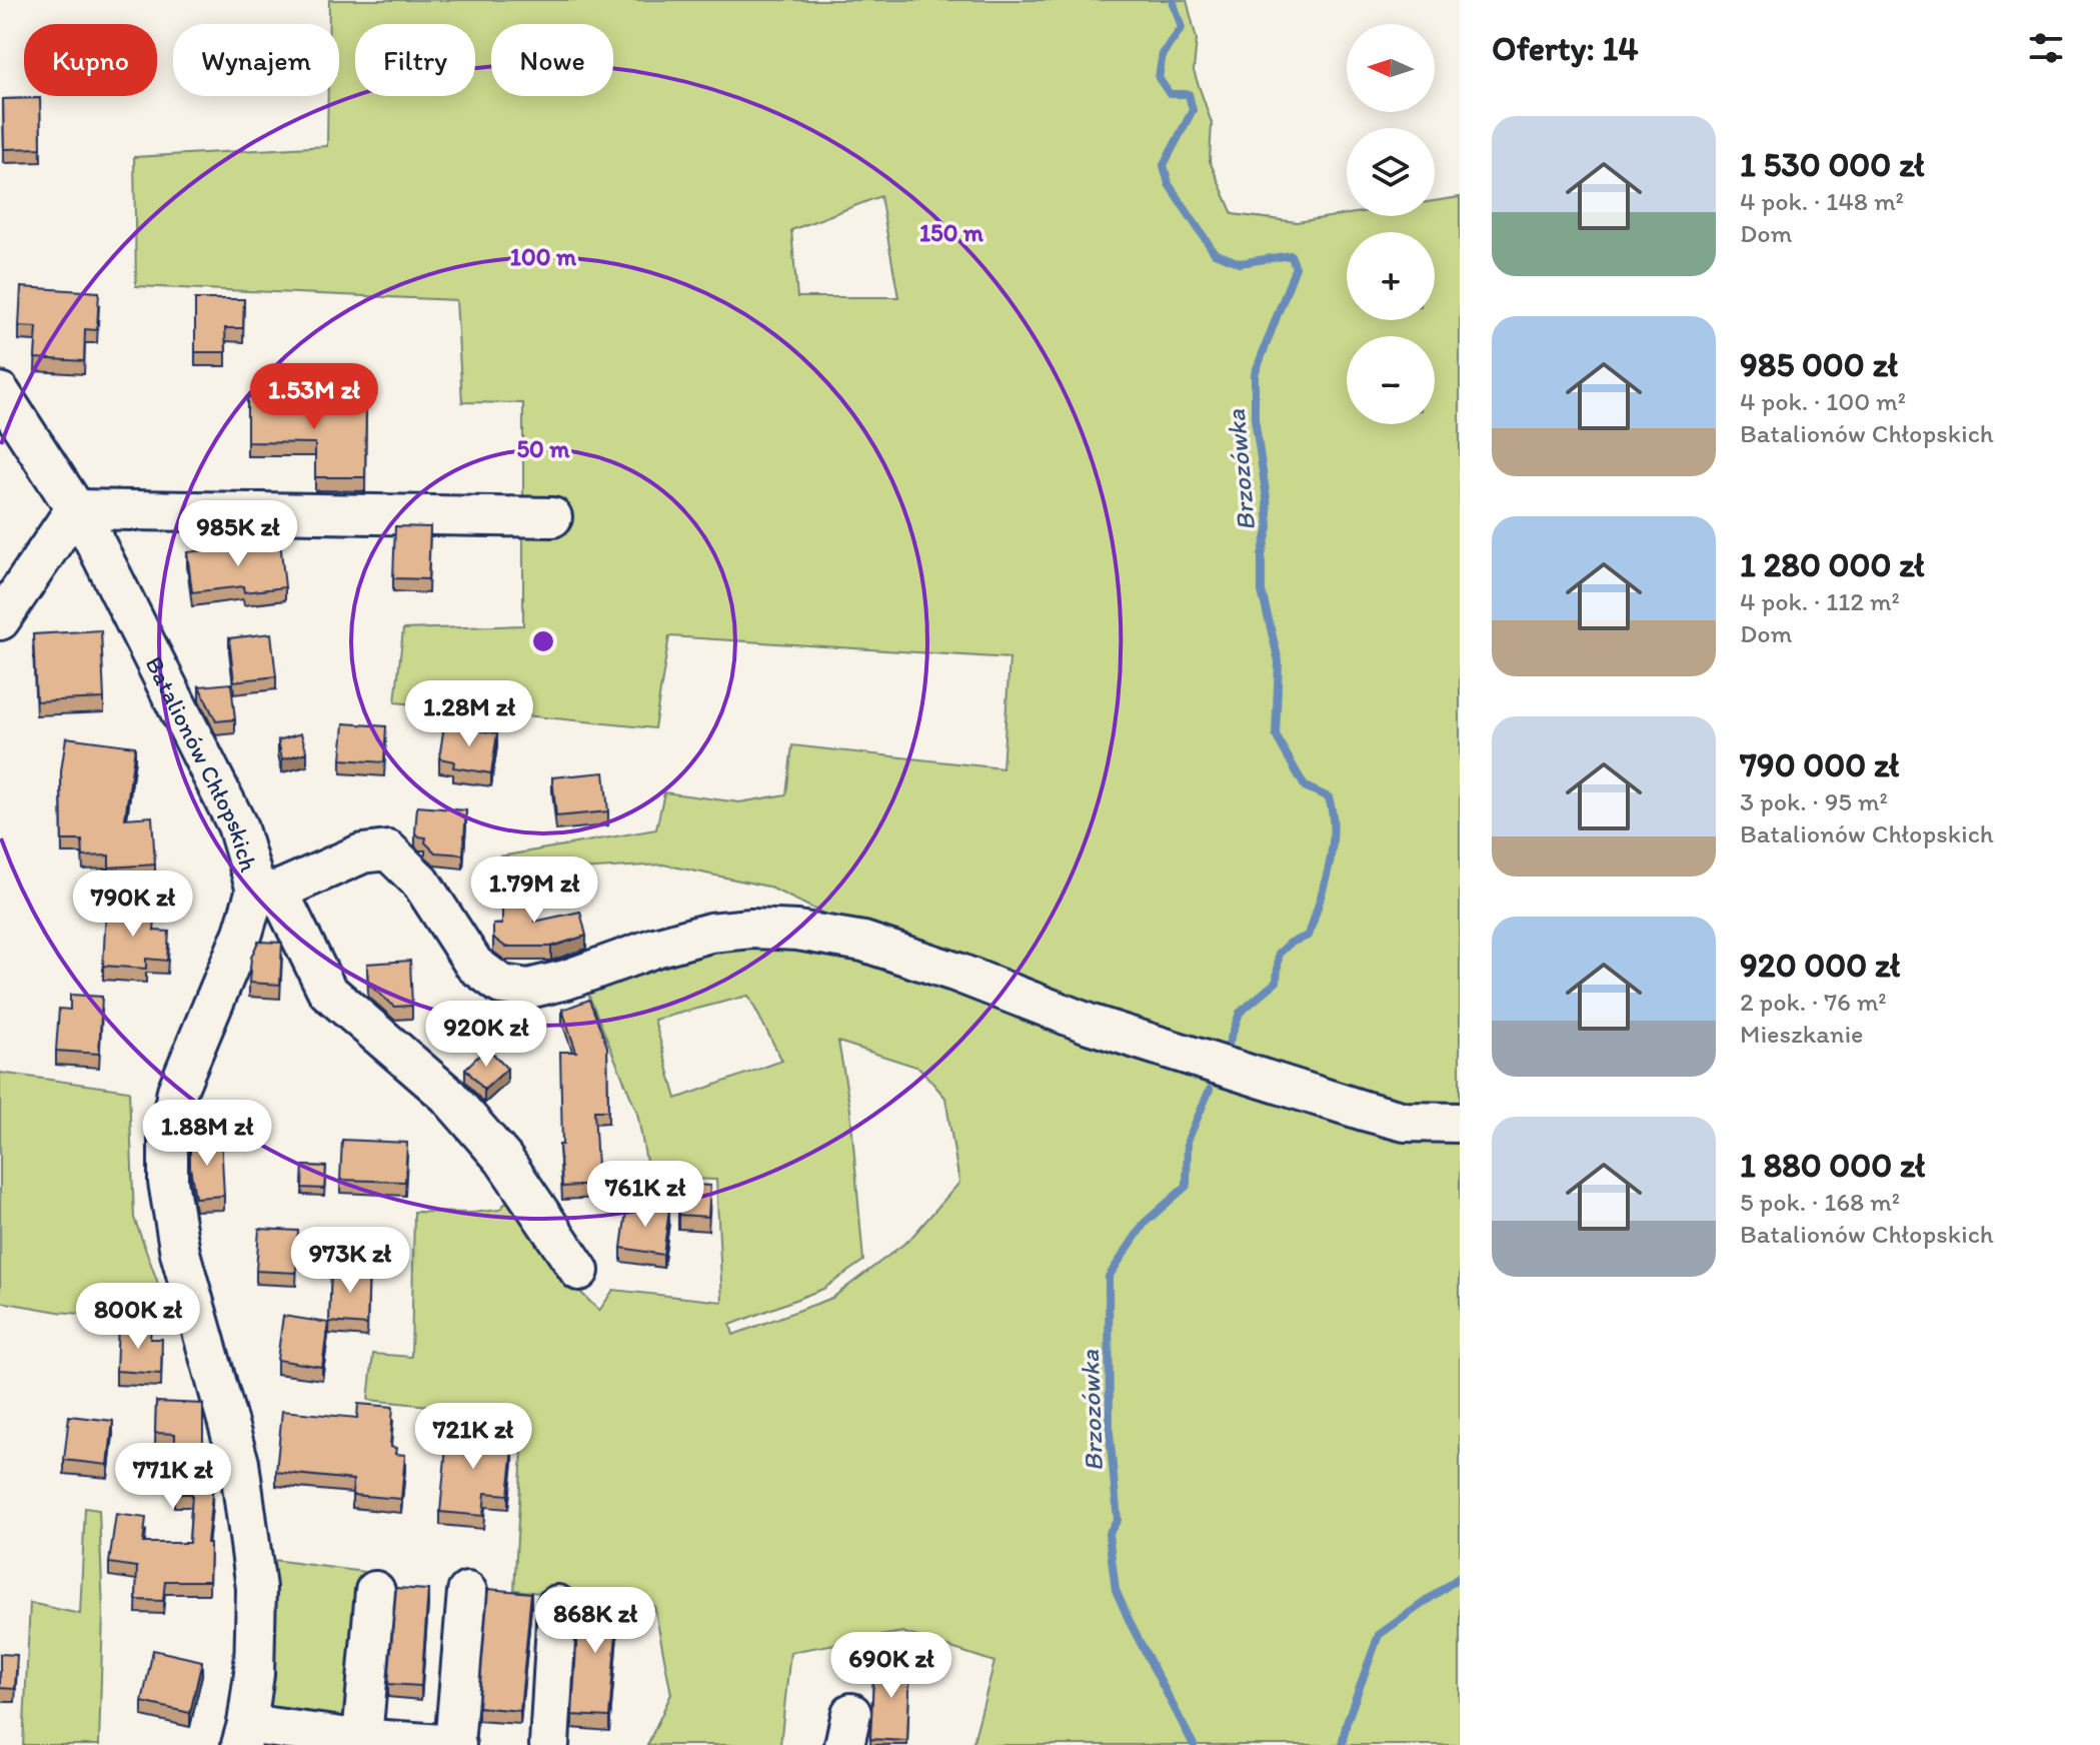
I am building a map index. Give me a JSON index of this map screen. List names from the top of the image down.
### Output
{
  "streets": {
    "street": ["Batalionów Chłopskich"]
  },
  "water": ["Brzozówka"],
  "north": "left",
  "page": {
    "heading": "Oferty: 14",
    "map_buttons": ["+", "−"],
    "chip": [
      "Kupno",
      "Wynajem",
      "Filtry",
      "Nowe"
    ],
    "list": [
      {
        "name": "1 530 000 zł",
        "note": "4 pok. · 148 m² · Dom"
      },
      {
        "name": "985 000 zł",
        "note": "4 pok. · 100 m² · Batalionów Chłopskich"
      },
      {
        "name": "1 280 000 zł",
        "note": "4 pok. · 112 m² · Dom"
      },
      {
        "name": "790 000 zł",
        "note": "3 pok. · 95 m² · Batalionów Chłopskich"
      },
      {
        "name": "920 000 zł",
        "note": "2 pok. · 76 m² · Mieszkanie"
      },
      {
        "name": "1 880 000 zł",
        "note": "5 pok. · 168 m² · Batalionów Chłopskich"
      }
    ],
    "price": [
      "1.53M zł",
      "985K zł",
      "1.28M zł",
      "1.79M zł",
      "790K zł",
      "920K zł",
      "1.88M zł",
      "761K zł",
      "973K zł",
      "800K zł",
      "721K zł",
      "771K zł",
      "868K zł",
      "690K zł"
    ]
  },
  "rings": ["150 m", "100 m", "50 m"]
}
